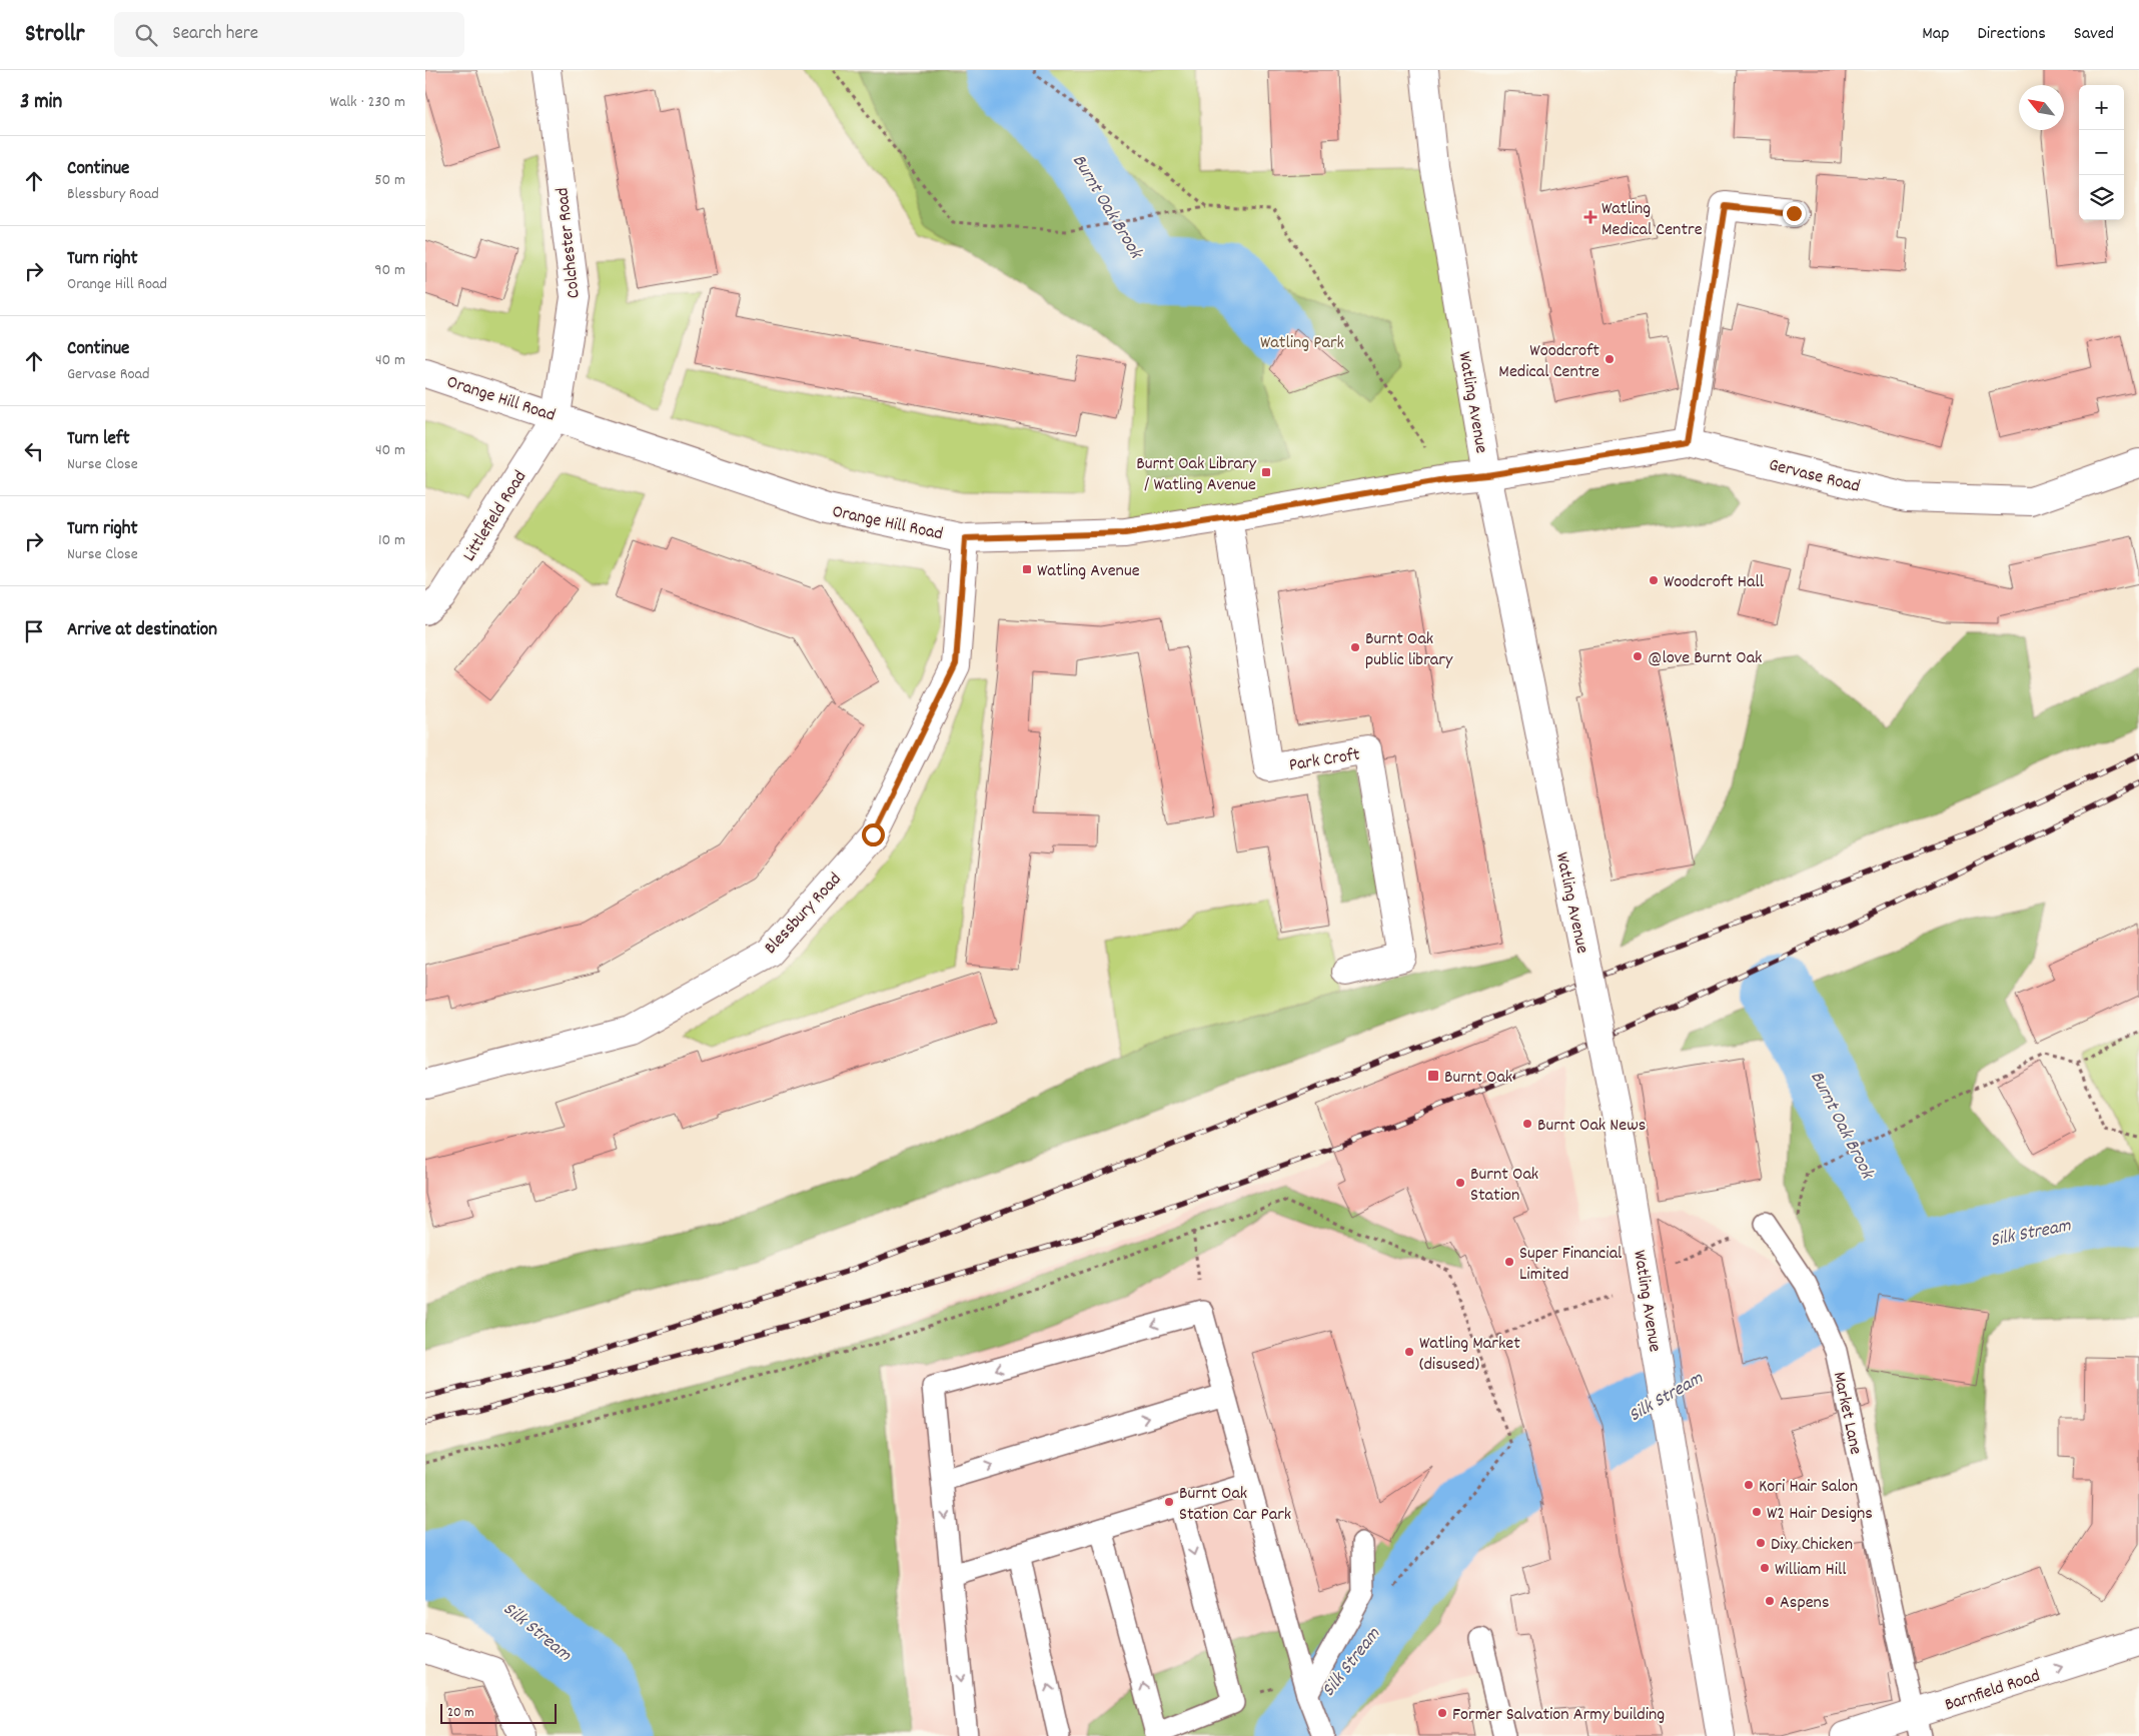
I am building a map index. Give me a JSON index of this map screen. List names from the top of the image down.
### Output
{
  "streets": {
    "street": [
      "Colchester Road",
      "Orange Hill Road",
      "Watling Avenue",
      "Gervase Road",
      "Littlefield Road",
      "Park Croft",
      "Blessbury Road",
      "Barnfield Road"
    ],
    "lane": ["Market Lane"]
  },
  "crossings": [
    ["Colchester Road", "Orange Hill Road"],
    ["Colchester Road", "Littlefield Road"],
    ["Orange Hill Road", "Watling Avenue"],
    ["Orange Hill Road", "Gervase Road"],
    ["Orange Hill Road", "Littlefield Road"],
    ["Orange Hill Road", "Park Croft"],
    ["Orange Hill Road", "Blessbury Road"],
    ["Watling Avenue", "Gervase Road"],
    ["Market Lane", "Barnfield Road"]
  ],
  "one_way": ["Barnfield Road"],
  "water": ["Burnt Oak Brook", "Silk Stream"],
  "parks": ["Watling Park"],
  "places": {
    "health": ["Watling Medical Centre"],
    "other": [
      "Woodcroft Medical Centre",
      "Woodcroft Hall",
      "Burnt Oak public library",
      "@love Burnt Oak",
      "Burnt Oak News",
      "Burnt Oak Station",
      "Super Financial Limited",
      "Watling Market (disused)",
      "Kori Hair Salon",
      "Burnt Oak Station Car Park",
      "W2 Hair Designs",
      "Dixy Chicken",
      "William Hill",
      "Aspens",
      "Former Salvation Army building"
    ],
    "transit": ["Burnt Oak Library / Watling Avenue", "Watling Avenue", "Burnt Oak"]
  },
  "scale_bar": "20 m",
  "north": "top left",
  "page": {
    "header": "Strollr",
    "search": "Search here",
    "nav": ["Map", "Directions", "Saved"],
    "heading": ["3 min", "Walk · 230 m"],
    "map_buttons": ["+", "−"],
    "list": [
      ["Continue", "Blessbury Road", "50 m"],
      ["Turn right", "Orange Hill Road", "90 m"],
      ["Continue", "Gervase Road", "40 m"],
      ["Turn left", "Nurse Close", "40 m"],
      ["Turn right", "Nurse Close", "10 m"],
      "Arrive at destination"
    ],
    "scale": "20 m"
  }
}
